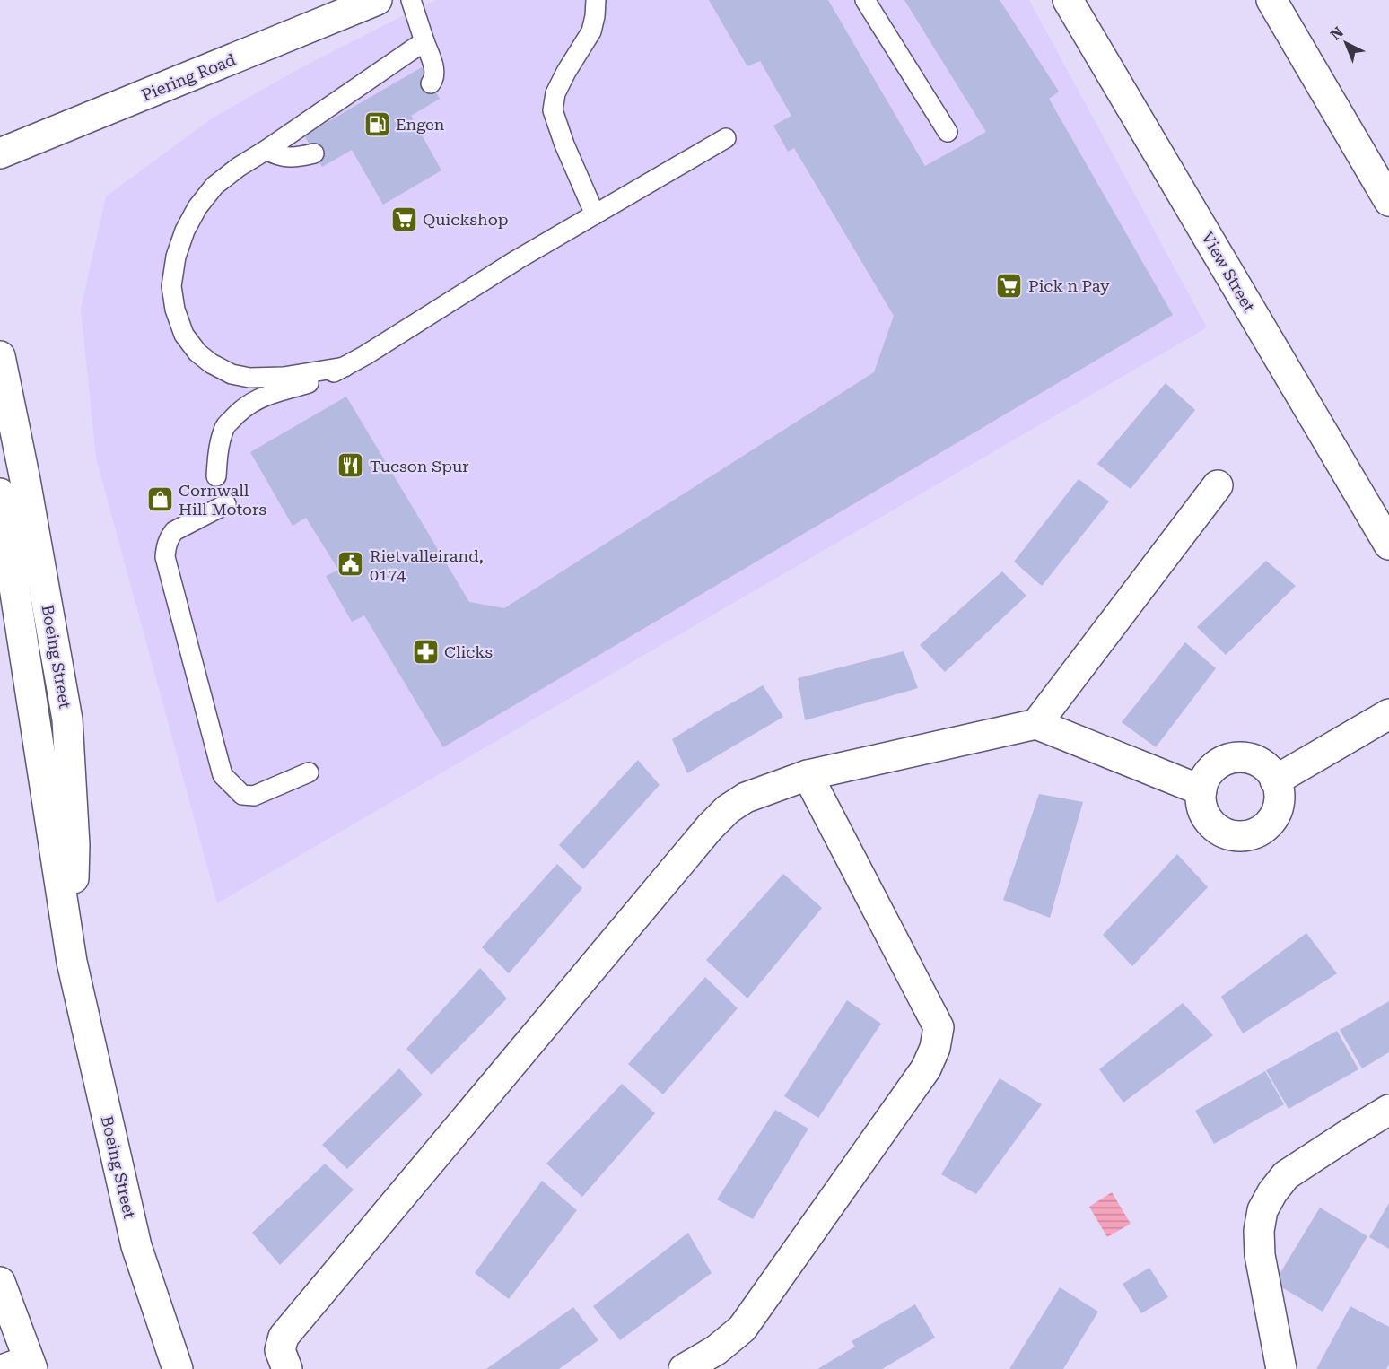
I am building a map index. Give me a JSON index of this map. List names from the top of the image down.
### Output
{
  "streets": {
    "street": ["Piering Road", "View Street", "Boeing Street"]
  },
  "places": {
    "fuel station": ["Engen"],
    "supermarket": ["Quickshop", "Pick n Pay"],
    "restaurant": ["Tucson Spur"],
    "shop": ["Cornwall Hill Motors"],
    "public building": ["Rietvalleirand, 0174"],
    "pharmacy": ["Clicks"]
  },
  "north": "top left"
}
